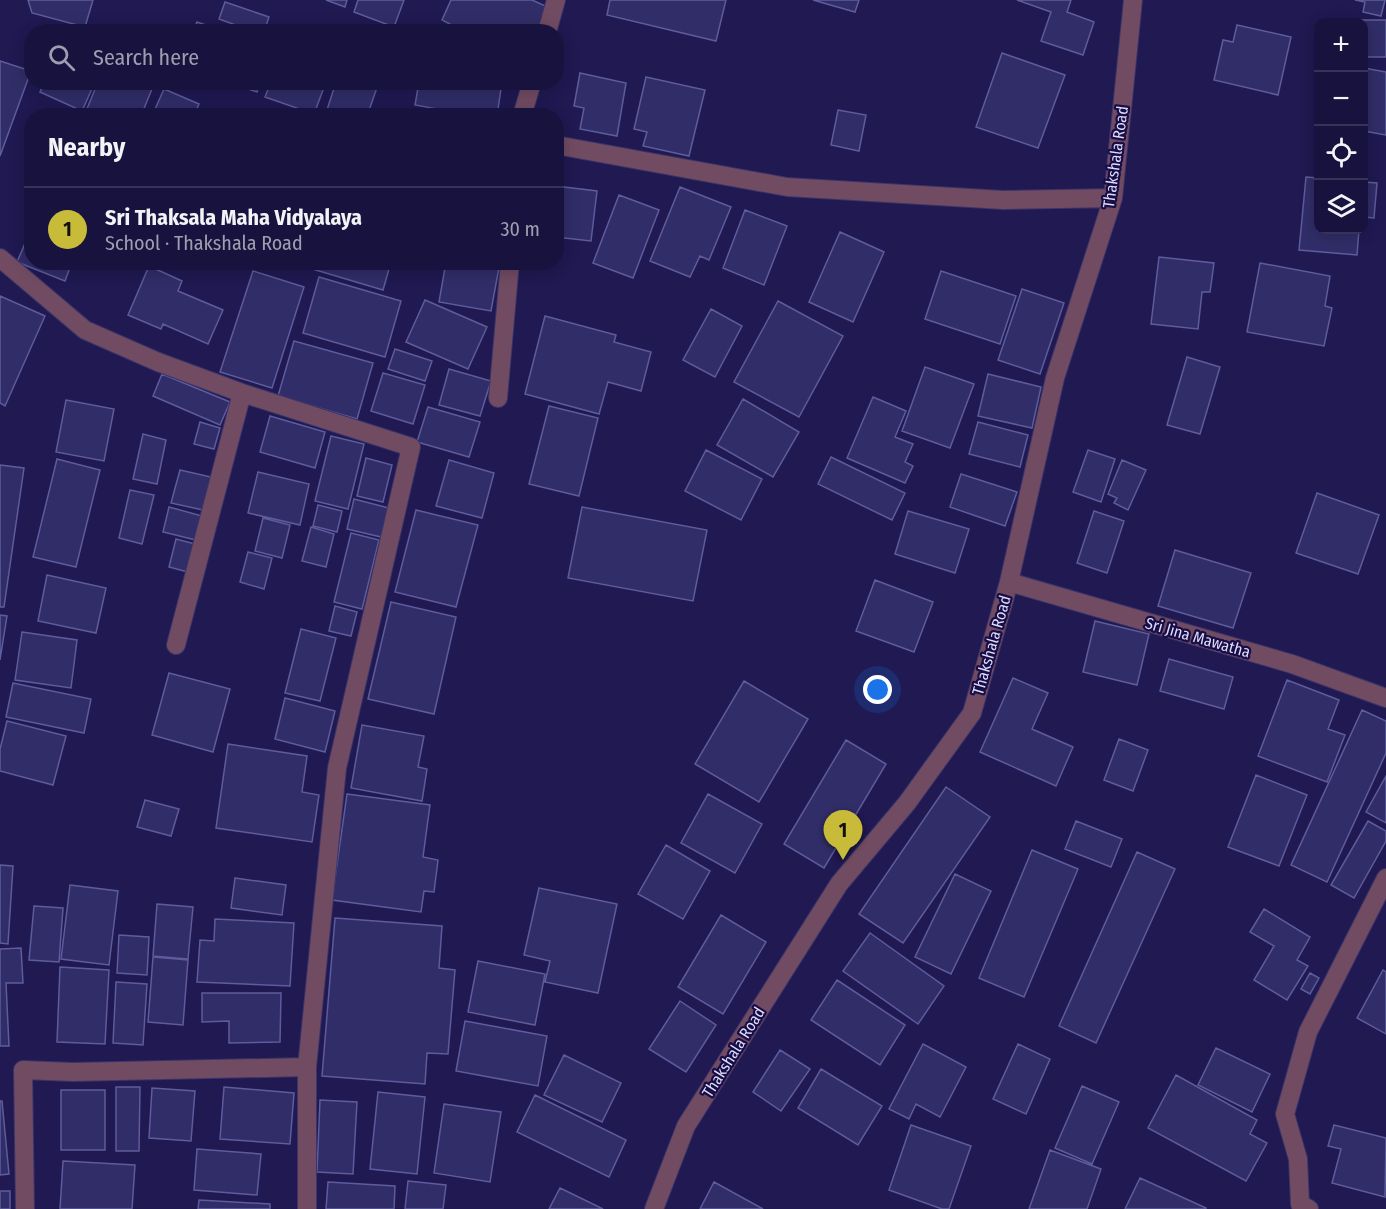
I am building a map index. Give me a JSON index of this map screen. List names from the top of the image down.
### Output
{
  "streets": {
    "street": ["Thakshala Road", "Sri Jina Mawatha"]
  },
  "crossings": [
    ["Thakshala Road", "Sri Jina Mawatha"]
  ],
  "page": {
    "map_buttons": ["+", "−"],
    "search": "Search here",
    "heading": "Nearby",
    "list": [
      {
        "mark": "1",
        "name": "Sri Thaksala Maha Vidyalaya",
        "note": "School · Thakshala Road",
        "value": "30 m"
      }
    ],
    "pins": "1"
  }
}
